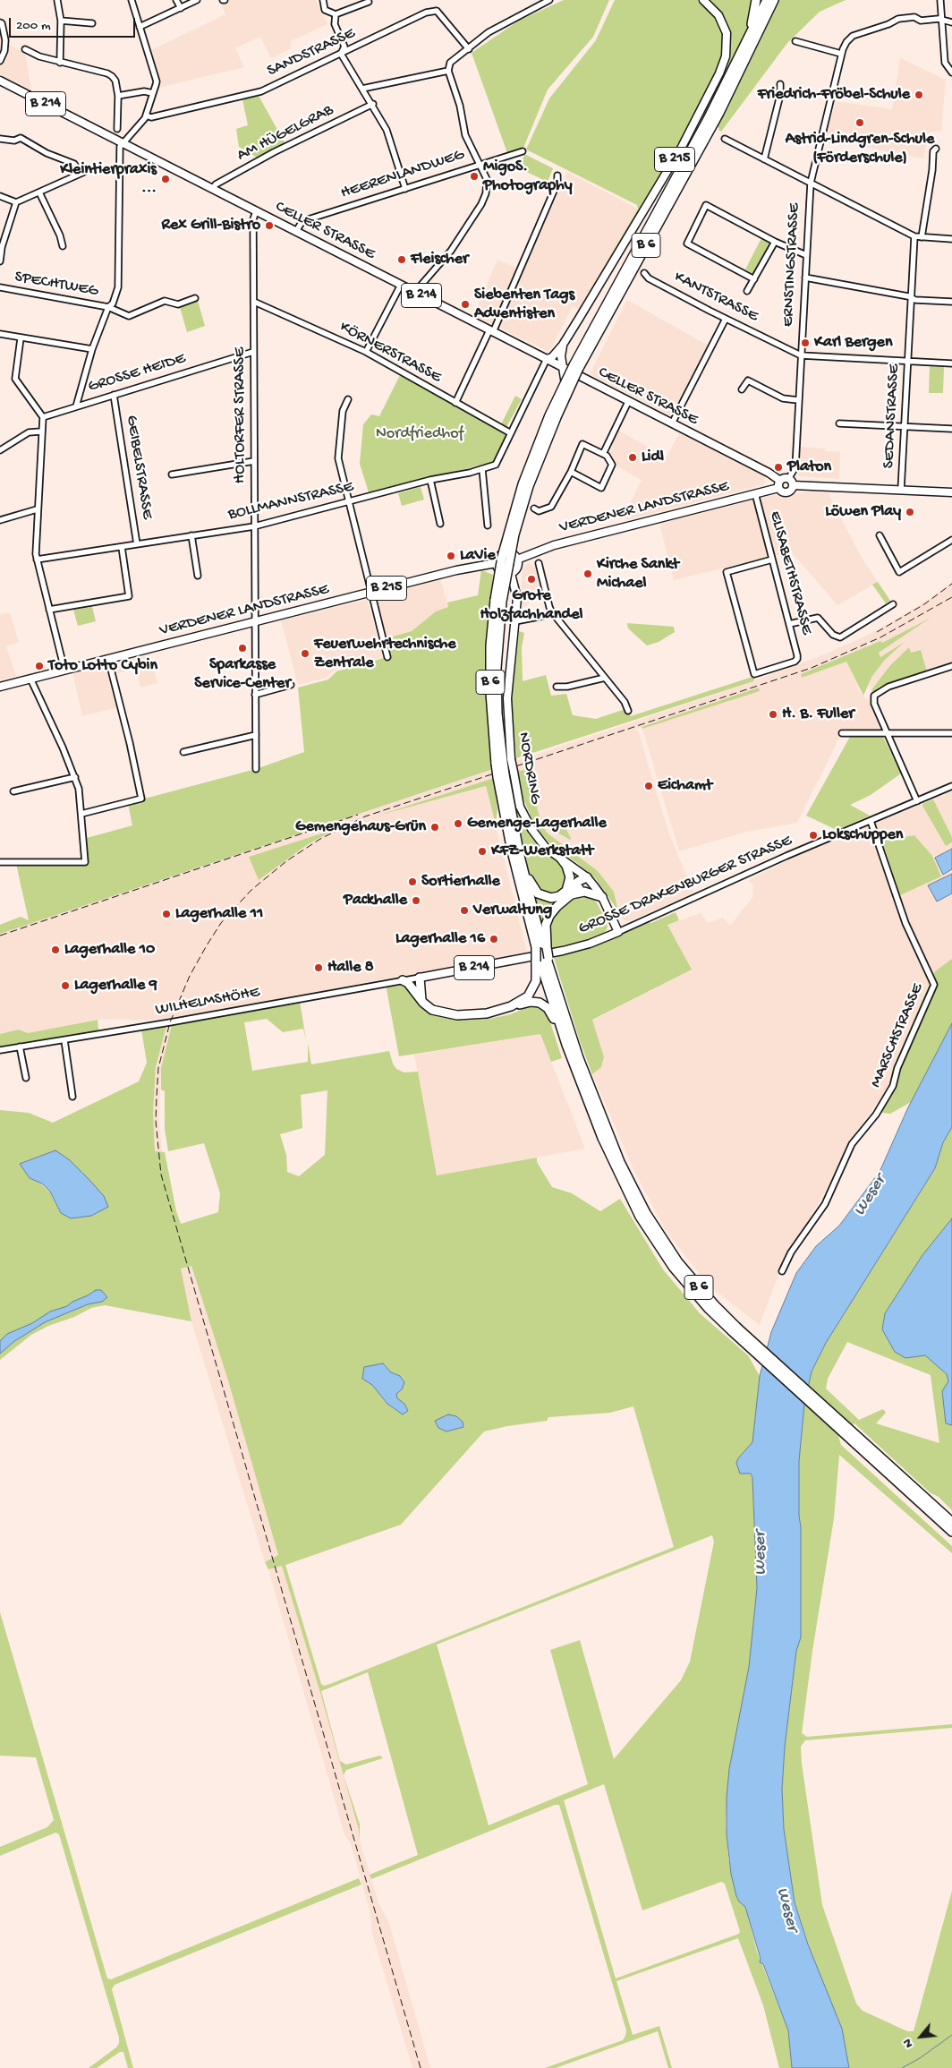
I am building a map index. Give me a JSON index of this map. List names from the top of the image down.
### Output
{
  "streets": {
    "highway": ["B 6"],
    "main road": [
      "B 214",
      "B 215",
      "CELLER STRASSE",
      "VERDENER LANDSTRASSE",
      "NORDRING",
      "GROSSE DRAKENBURGER STRASSE"
    ],
    "street": [
      "SANDSTRASSE",
      "AM HÜGELGRAB",
      "HEERENLANDWEG",
      "ERNSTINGSTRASSE",
      "SPECHTWEG",
      "KANTSTRASSE",
      "KÖRNERSTRASSE",
      "GROSSE HEIDE",
      "HOLTORFER STRASSE",
      "SEDANSTRASSE",
      "GEIBELSTRASSE",
      "BOLLMANNSTRASSE",
      "ELISABETHSTRASSE",
      "WILHELMSHÖHE",
      "MARSCHSTRASSE"
    ]
  },
  "crossings": [
    ["AM HÜGELGRAB", "CELLER STRASSE"],
    ["HEERENLANDWEG", "CELLER STRASSE"],
    ["CELLER STRASSE", "HOLTORFER STRASSE"],
    ["CELLER STRASSE", "VERDENER LANDSTRASSE"],
    ["B 6", "NORDRING"],
    ["ERNSTINGSTRASSE", "KANTSTRASSE"],
    ["KÖRNERSTRASSE", "HOLTORFER STRASSE"],
    ["KÖRNERSTRASSE", "BOLLMANNSTRASSE"],
    ["GROSSE HEIDE", "HOLTORFER STRASSE"],
    ["GROSSE HEIDE", "GEIBELSTRASSE"],
    ["HOLTORFER STRASSE", "BOLLMANNSTRASSE"],
    ["HOLTORFER STRASSE", "VERDENER LANDSTRASSE"],
    ["GEIBELSTRASSE", "BOLLMANNSTRASSE"],
    ["VERDENER LANDSTRASSE", "ELISABETHSTRASSE"],
    ["VERDENER LANDSTRASSE", "NORDRING"],
    ["NORDRING", "GROSSE DRAKENBURGER STRASSE"],
    ["GROSSE DRAKENBURGER STRASSE", "WILHELMSHÖHE"],
    ["GROSSE DRAKENBURGER STRASSE", "MARSCHSTRASSE"]
  ],
  "water": ["Weser"],
  "parks": ["Nordfriedhof"],
  "places": [
    "Friedrich-Fröbel-Schule",
    "Astrid-Lindgren-Schule (Förderschule)",
    "MigoS. Photography",
    "Kleintierpraxis ...",
    "Rex Grill-Bistro",
    "Fleischer",
    "Siebenten Tags Adventisten",
    "Karl Bergen",
    "Lidl",
    "Platon",
    "Löwen Play",
    "LaVie",
    "Kirche Sankt Michael",
    "Grote Holzfachhandel",
    "Sparkasse Service-Center",
    "Feuerwehrtechnische Zentrale",
    "Toto Lotto Cybin",
    "H. B. Fuller",
    "Eichamt",
    "Gemenge-Lagerhalle",
    "Gemengehaus-Grün",
    "Lokschuppen",
    "KFZ-Werkstatt",
    "Sortierhalle",
    "Packhalle",
    "Verwaltung",
    "Lagerhalle 11",
    "Lagerhalle 16",
    "Lagerhalle 10",
    "Halle 8",
    "Lagerhalle 9"
  ],
  "scale_bar": "200 m",
  "north": "bottom left"
}
